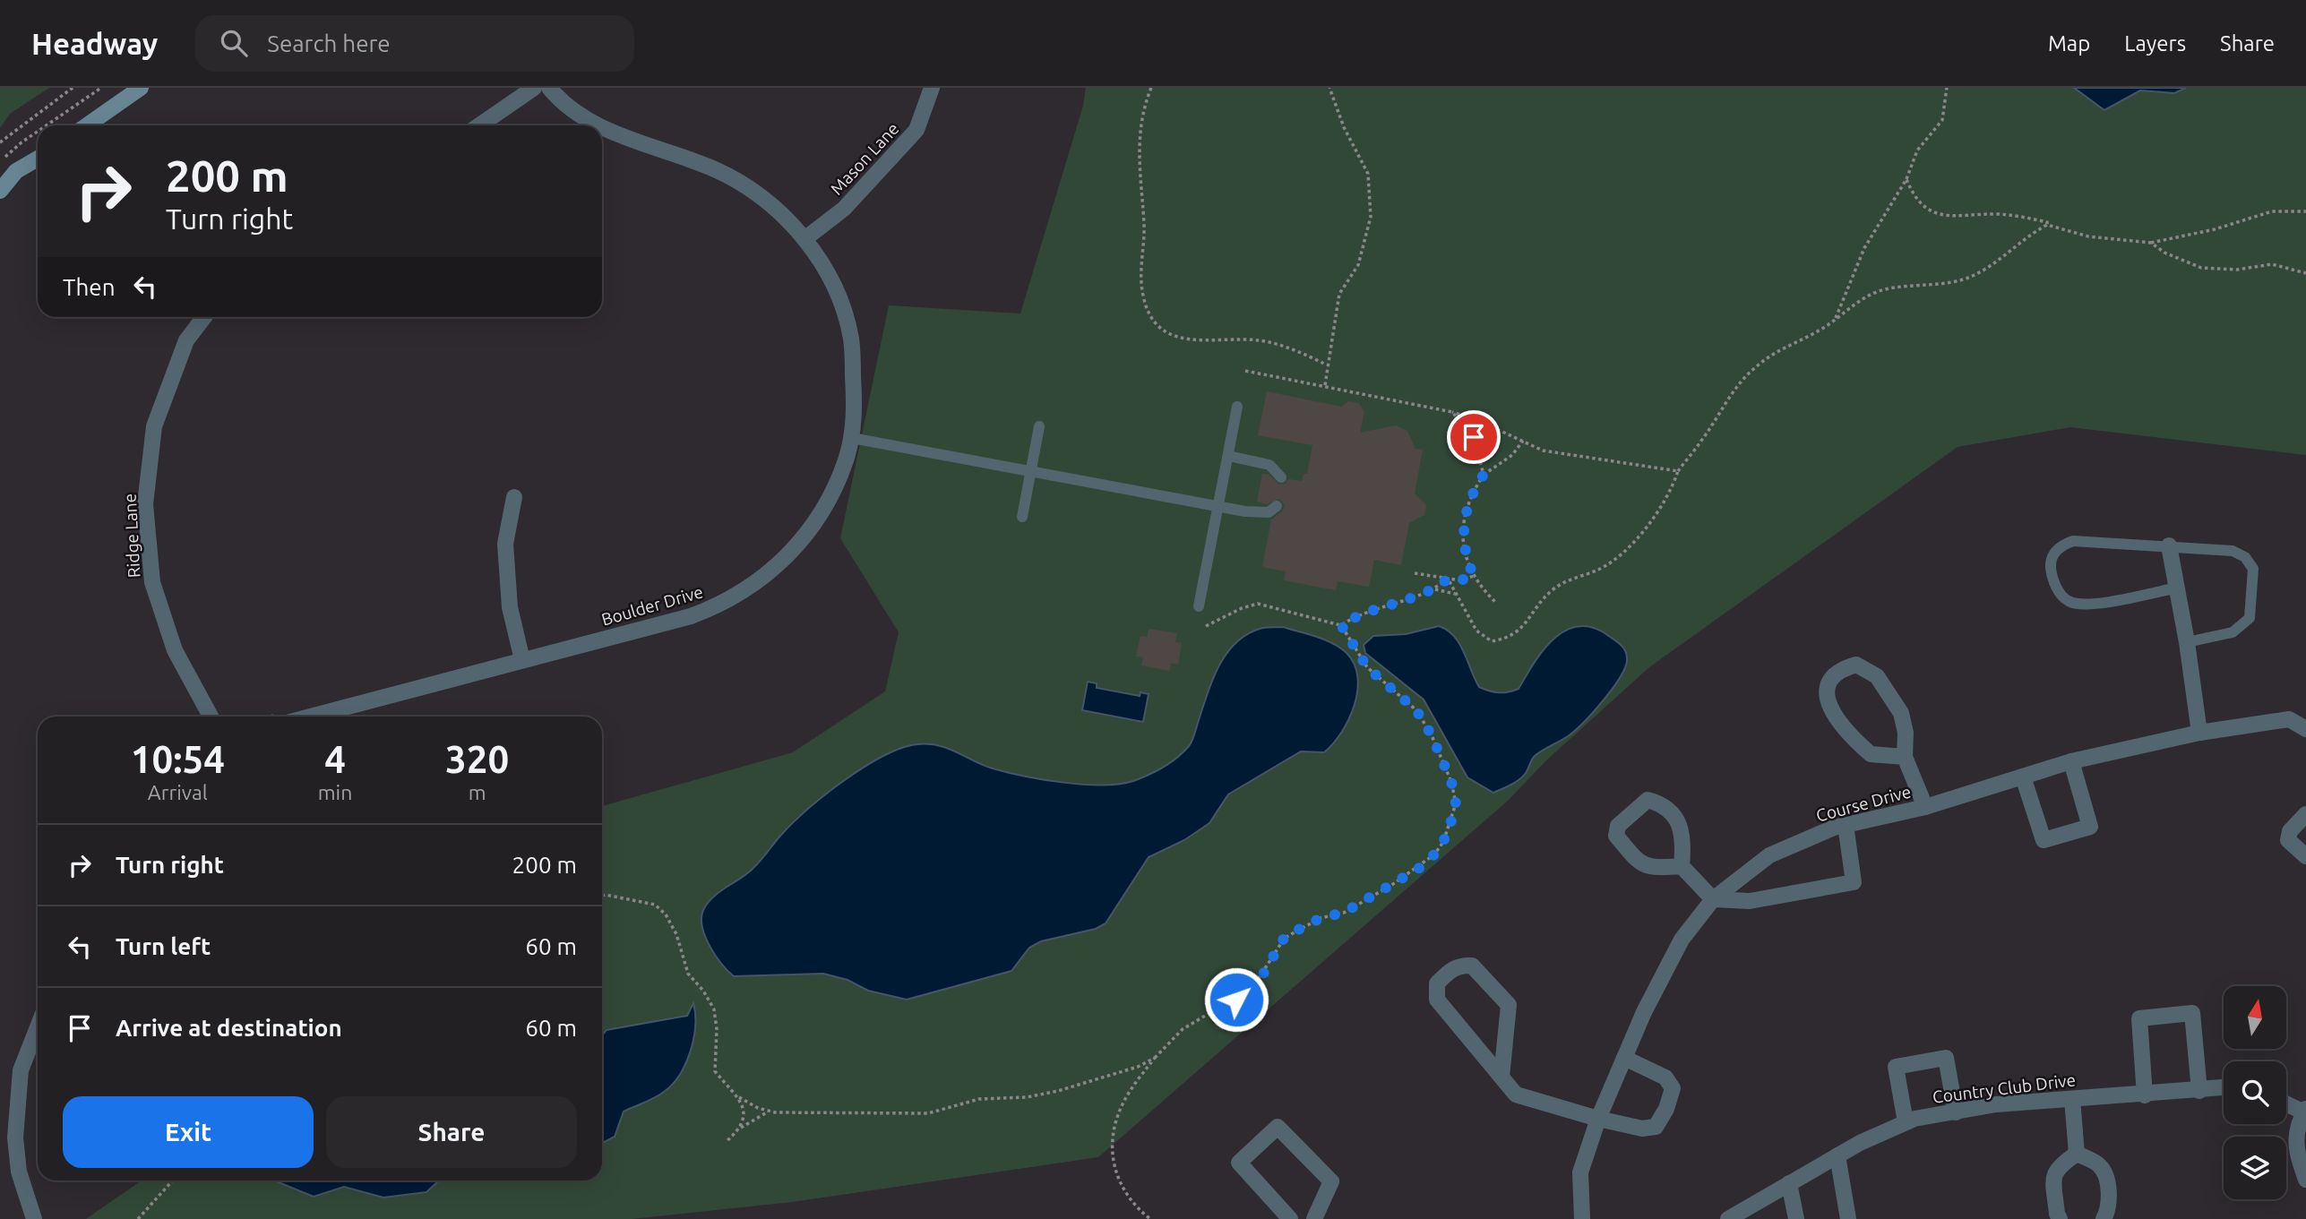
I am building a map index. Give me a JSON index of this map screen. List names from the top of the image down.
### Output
{
  "streets": {
    "street": [
      "Mason Lane",
      "Ridge Lane",
      "Boulder Drive",
      "Course Drive",
      "Country Club Drive"
    ]
  },
  "crossings": [
    ["Mason Lane", "Boulder Drive"]
  ],
  "north": "top",
  "page": {
    "header": "Headway",
    "search": "Search here",
    "nav": ["Map", "Layers", "Share"],
    "turn": ["200 m", "Turn right"],
    "then": "Then",
    "eta": [
      "10:54",
      "Arrival",
      "4",
      "min",
      "320",
      "m"
    ],
    "list": [
      {
        "name": "Turn right",
        "value": "200 m"
      },
      {
        "name": "Turn left",
        "value": "60 m"
      },
      {
        "name": "Arrive at destination",
        "value": "60 m"
      }
    ],
    "buttons": ["Exit", "Share"]
  }
}
